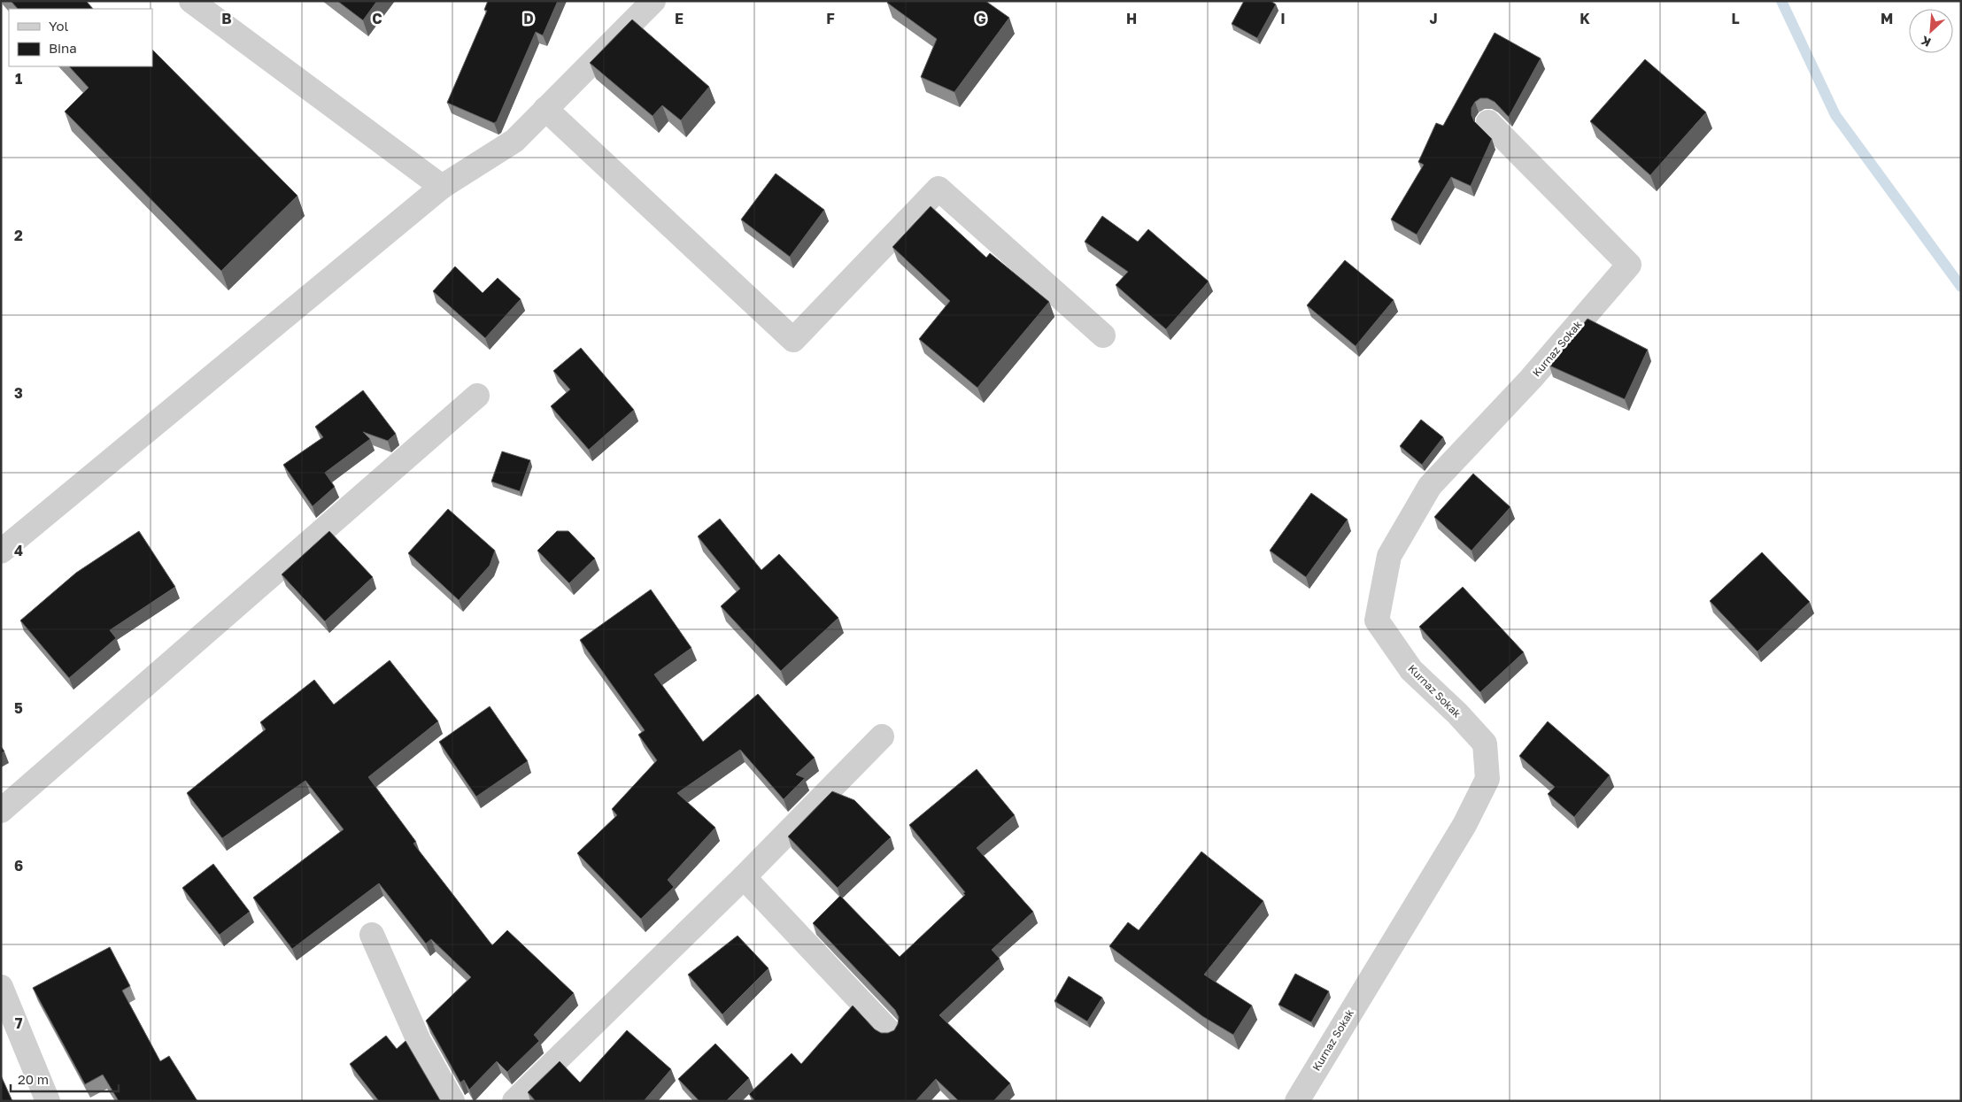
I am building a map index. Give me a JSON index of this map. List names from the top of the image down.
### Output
{
  "streets": {
    "street": ["Kurnaz Sokak"]
  },
  "legend": ["Yol", "Bina"],
  "scale_bar": "20 m",
  "north": "bottom left",
  "grid": {
    "columns": [
      "B",
      "C",
      "D",
      "E",
      "F",
      "G",
      "H",
      "I",
      "J",
      "K",
      "L",
      "M"
    ],
    "rows": [
      "1",
      "2",
      "3",
      "4",
      "5",
      "6",
      "7"
    ]
  }
}
